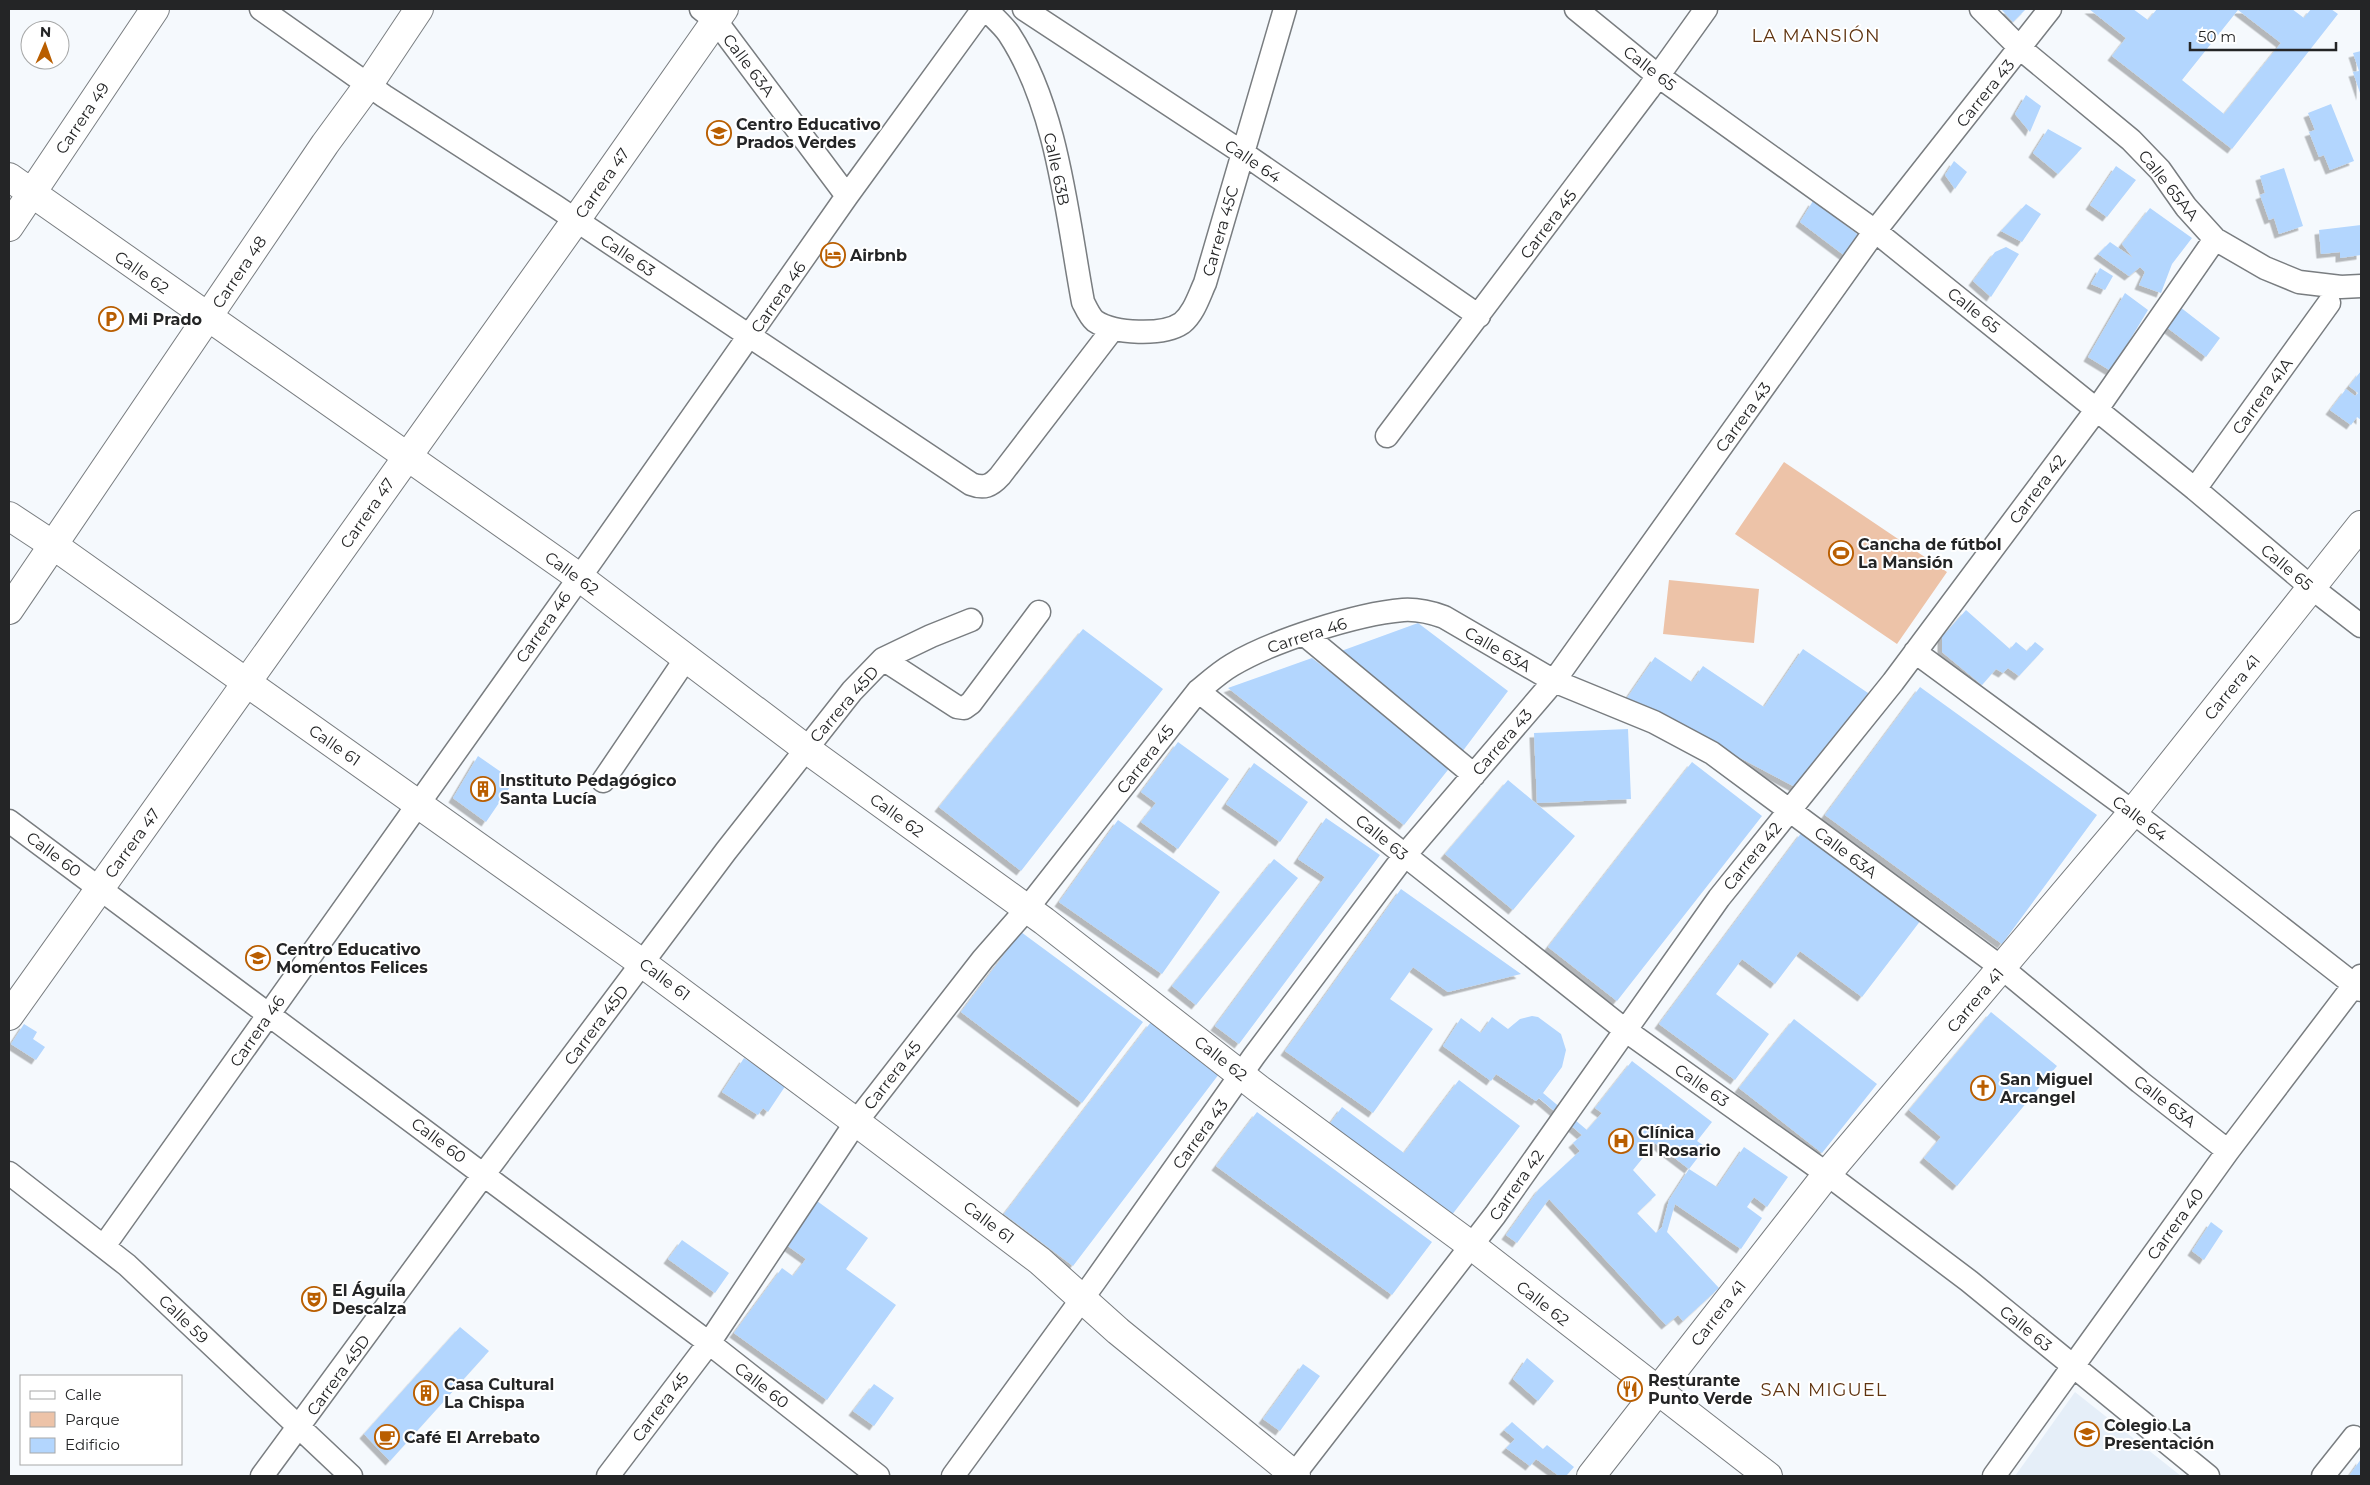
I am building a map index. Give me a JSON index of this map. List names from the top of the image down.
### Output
{
  "streets": {
    "main road": [
      "Carrera 49",
      "Carrera 47",
      "Calle 62",
      "Carrera 48",
      "Carrera 41",
      "Calle 61"
    ],
    "street": [
      "Calle 63A",
      "Calle 65",
      "Carrera 43",
      "Calle 64",
      "Calle 63B",
      "Calle 65AA",
      "Carrera 45",
      "Carrera 45C",
      "Calle 63",
      "Carrera 46",
      "Carrera 41A",
      "Carrera 42",
      "Carrera 45D",
      "Calle 60",
      "Carrera 40",
      "Calle 59"
    ]
  },
  "crossings": [
    ["Calle 63A", "Carrera 43"],
    ["Calle 63A", "Carrera 47"],
    ["Calle 63A", "Carrera 46"],
    ["Calle 63A", "Carrera 42"],
    ["Calle 63A", "Carrera 41"],
    ["Calle 63A", "Carrera 40"],
    ["Calle 65", "Carrera 43"],
    ["Calle 65", "Carrera 45"],
    ["Calle 65", "Carrera 41A"],
    ["Calle 65", "Carrera 42"],
    ["Calle 65", "Carrera 41"],
    ["Carrera 43", "Calle 65AA"],
    ["Carrera 43", "Calle 63"],
    ["Carrera 43", "Calle 62"],
    ["Carrera 43", "Calle 61"],
    ["Carrera 49", "Calle 62"],
    ["Calle 64", "Carrera 45"],
    ["Calle 64", "Carrera 45C"],
    ["Calle 64", "Carrera 42"],
    ["Calle 64", "Carrera 41"],
    ["Calle 64", "Carrera 40"],
    ["Calle 63B", "Carrera 45C"],
    ["Calle 63B", "Calle 63"],
    ["Calle 63B", "Carrera 46"],
    ["Carrera 47", "Calle 63"],
    ["Carrera 47", "Calle 62"],
    ["Carrera 47", "Calle 61"],
    ["Carrera 47", "Calle 60"],
    ["Calle 65AA", "Carrera 42"],
    ["Carrera 45", "Calle 63"],
    ["Carrera 45", "Calle 62"],
    ["Carrera 45", "Carrera 46"],
    ["Carrera 45", "Calle 61"],
    ["Carrera 45", "Calle 60"],
    ["Carrera 45C", "Calle 63"],
    ["Calle 63", "Carrera 48"],
    ["Calle 63", "Carrera 46"],
    ["Calle 63", "Carrera 42"],
    ["Calle 63", "Carrera 41"],
    ["Calle 63", "Carrera 40"],
    ["Calle 62", "Carrera 48"],
    ["Calle 62", "Carrera 46"],
    ["Calle 62", "Carrera 42"],
    ["Calle 62", "Carrera 41"],
    ["Calle 62", "Carrera 45D"],
    ["Carrera 48", "Calle 61"],
    ["Carrera 46", "Calle 61"],
    ["Carrera 46", "Calle 60"],
    ["Carrera 46", "Calle 59"],
    ["Carrera 42", "Calle 61"],
    ["Carrera 45D", "Calle 61"],
    ["Carrera 45D", "Calle 60"],
    ["Carrera 45D", "Calle 59"]
  ],
  "districts": ["LA MANSIÓN", "SAN MIGUEL"],
  "places": {
    "school or university": ["Centro Educativo Prados Verdes", "Centro Educativo Momentos Felices", "Colegio La Presentación"],
    "hotel": ["Airbnb"],
    "parking": ["Mi Prado"],
    "sports": ["Cancha de fútbol La Mansión"],
    "building": ["Instituto Pedagógico Santa Lucía", "Casa Cultural La Chispa"],
    "church": ["San Miguel Arcangel"],
    "hospital": ["Clínica El Rosario"],
    "theatre": ["El Águila Descalza"],
    "restaurant": ["Resturante Punto Verde"],
    "cafe": ["Café El Arrebato"]
  },
  "legend": ["Calle", "Parque", "Edificio"],
  "scale_bar": "50 m",
  "north": "top"
}
